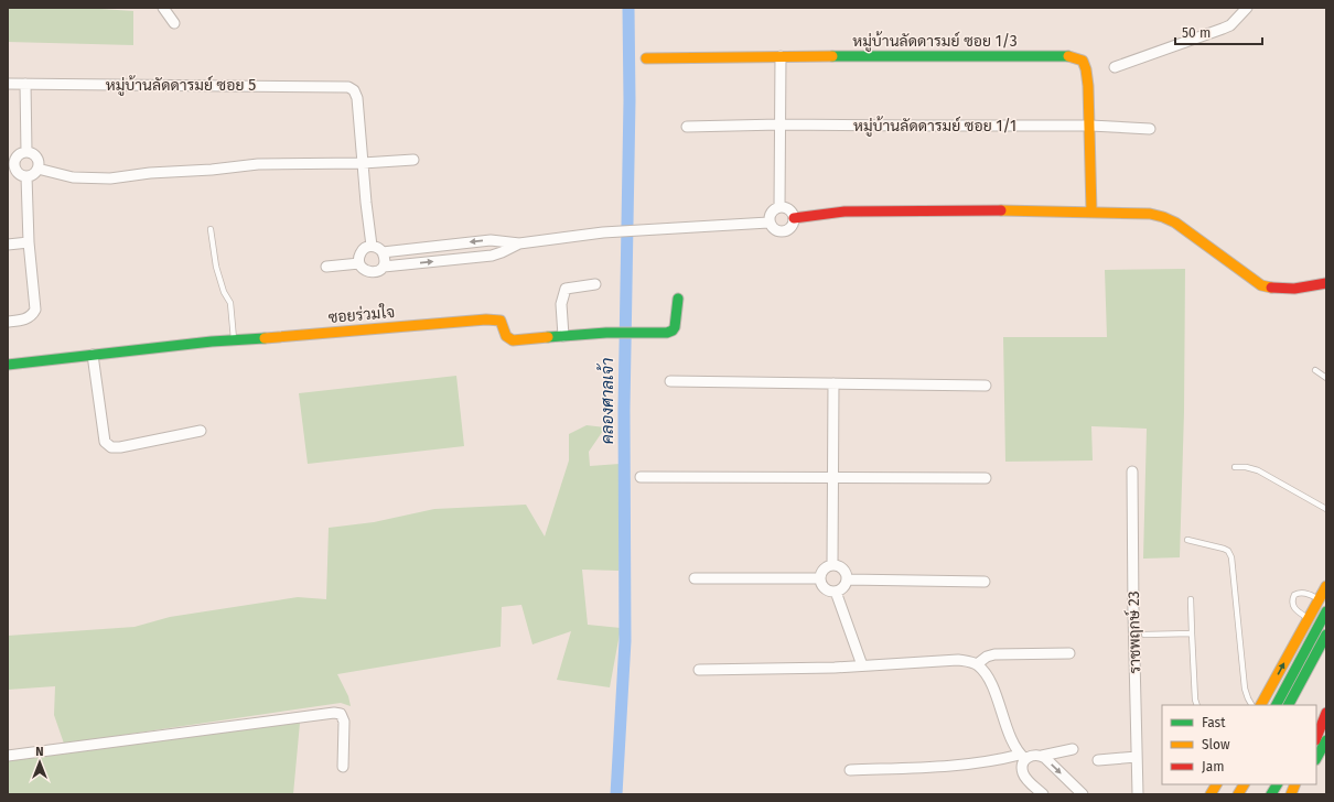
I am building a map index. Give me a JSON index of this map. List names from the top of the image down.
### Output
{
  "streets": {
    "street": [
      "หมู่บ้านลัดดารมย์ ซอย 1/3",
      "หมู่บ้านลัดดารมย์ ซอย 5",
      "หมู่บ้านลัดดารมย์ ซอย 1/1",
      "ซอยร่วมใจ",
      "ราชพฤกษ์ 23"
    ]
  },
  "crossings": [
    ["หมู่บ้านลัดดารมย์ ซอย 1/3", "หมู่บ้านลัดดารมย์ ซอย 1/1"]
  ],
  "water": ["คลองศาลเจ้า"],
  "legend": ["Fast", "Slow", "Jam"],
  "scale_bar": "50 m",
  "north": "top"
}
